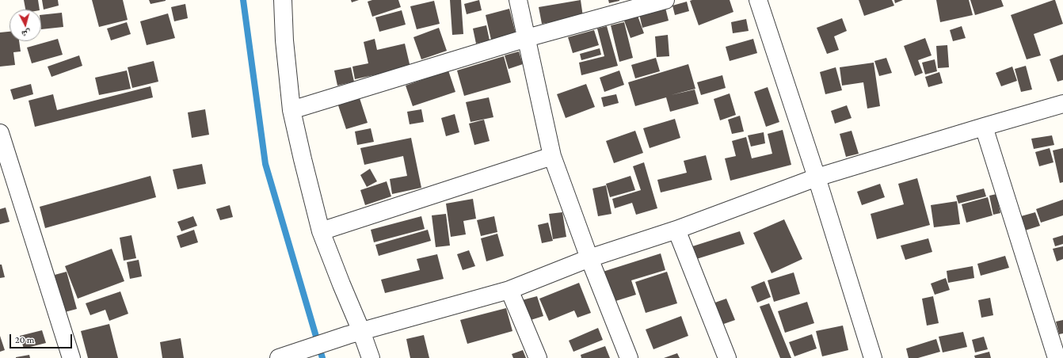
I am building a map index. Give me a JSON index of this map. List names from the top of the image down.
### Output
{
  "scale_bar": "20 m",
  "north": "bottom"
}
